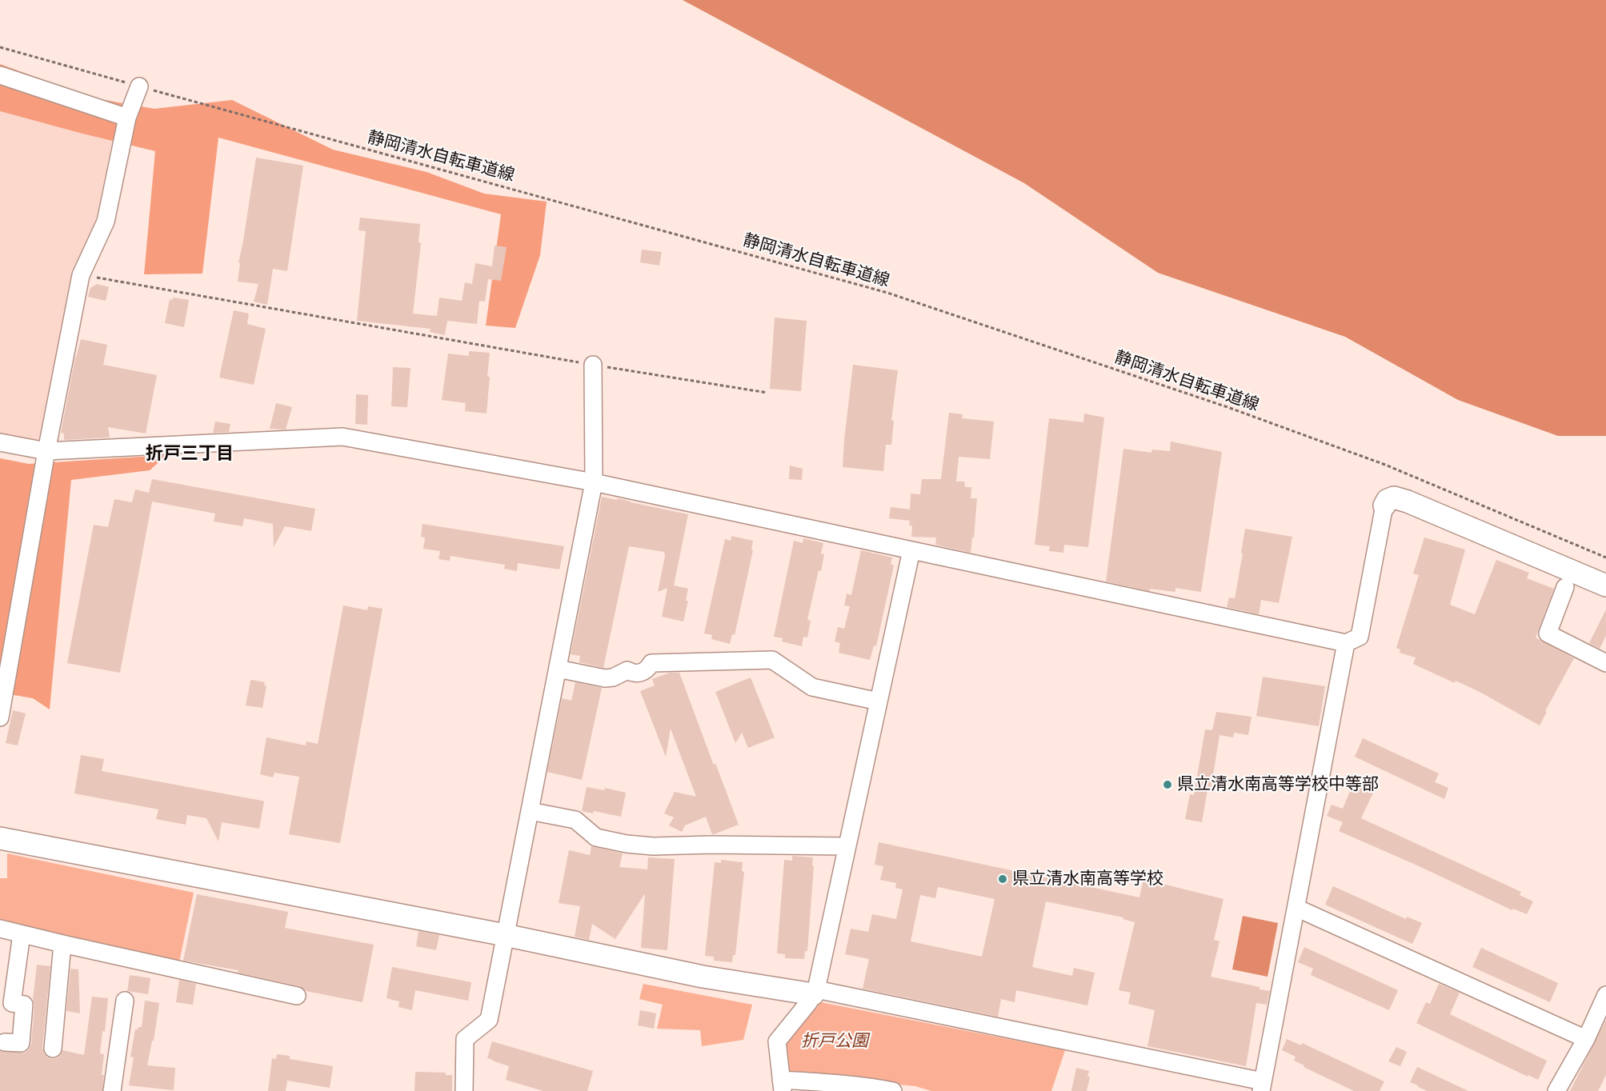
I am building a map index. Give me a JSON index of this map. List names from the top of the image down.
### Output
{
  "streets": {
    "path": ["静岡清水自転車道線"]
  },
  "districts": ["折戸三丁目"],
  "parks": ["折戸公園"],
  "places": ["県立清水南高等学校中等部", "県立清水南高等学校"]
}
